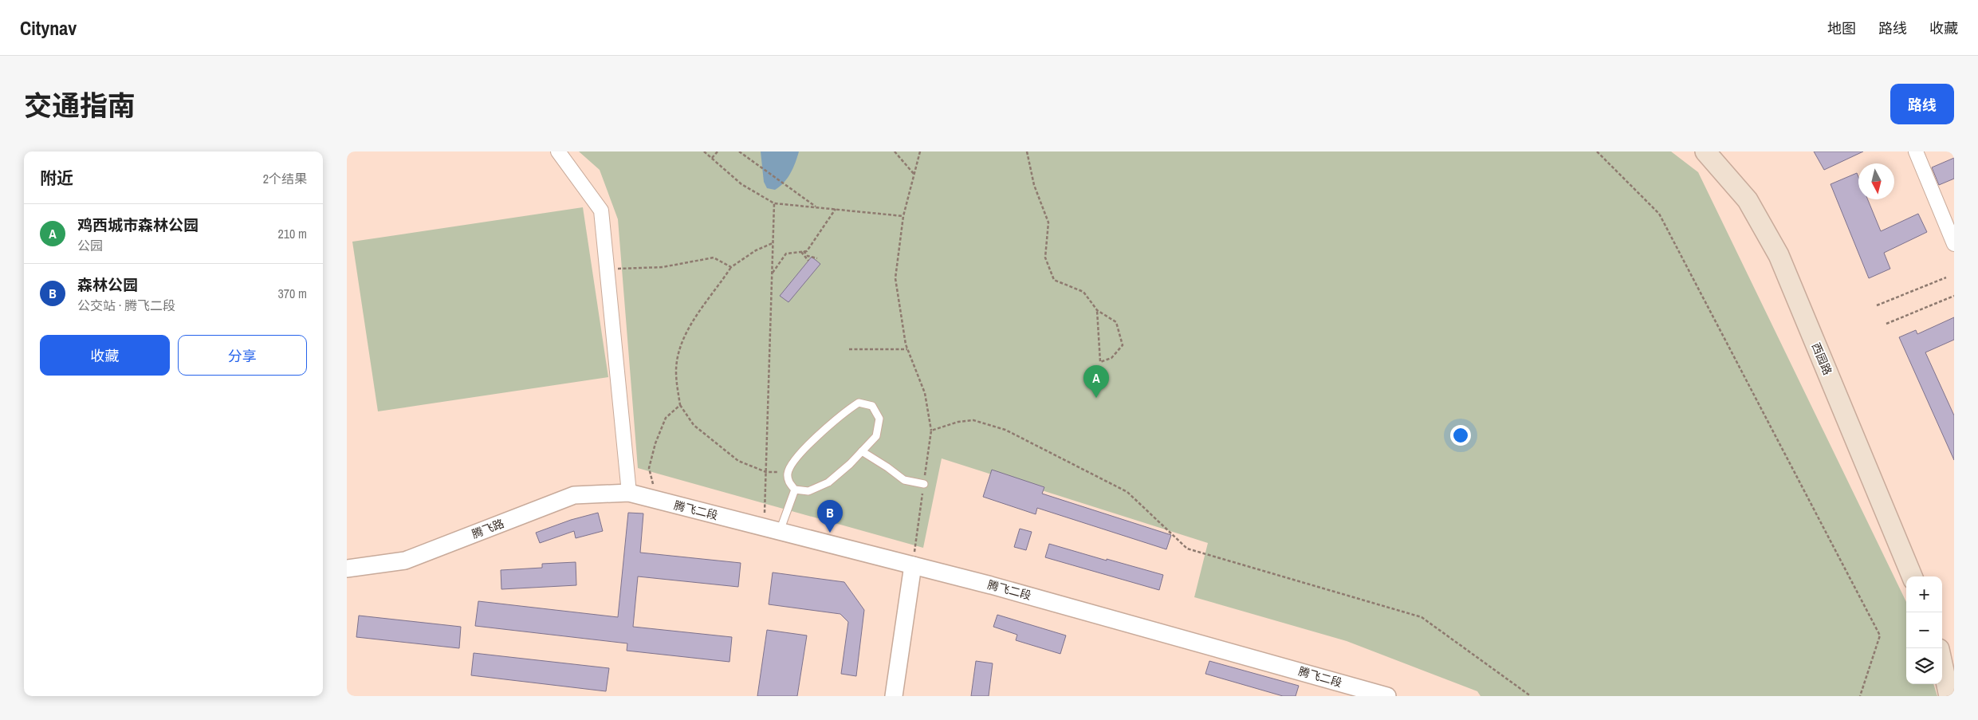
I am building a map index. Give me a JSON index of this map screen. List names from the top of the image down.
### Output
{
  "streets": {
    "main road": ["西园路"],
    "street": ["腾飞二段", "腾飞路"]
  },
  "crossings": [
    ["腾飞二段", "腾飞路"]
  ],
  "north": "bottom",
  "page": {
    "header": "Citynav",
    "nav": ["地图", "路线", "收藏"],
    "title": "交通指南",
    "buttons": [
      "路线",
      ["收藏", "分享"]
    ],
    "heading": ["附近", "2个结果"],
    "list": [
      {
        "mark": "A",
        "name": "鸡西城市森林公园",
        "note": "公园",
        "value": "210 m"
      },
      {
        "mark": "B",
        "name": "森林公园",
        "note": "公交站 · 腾飞二段",
        "value": "370 m"
      }
    ],
    "pins": ["A", "B"],
    "map_buttons": ["+", "−"]
  }
}
